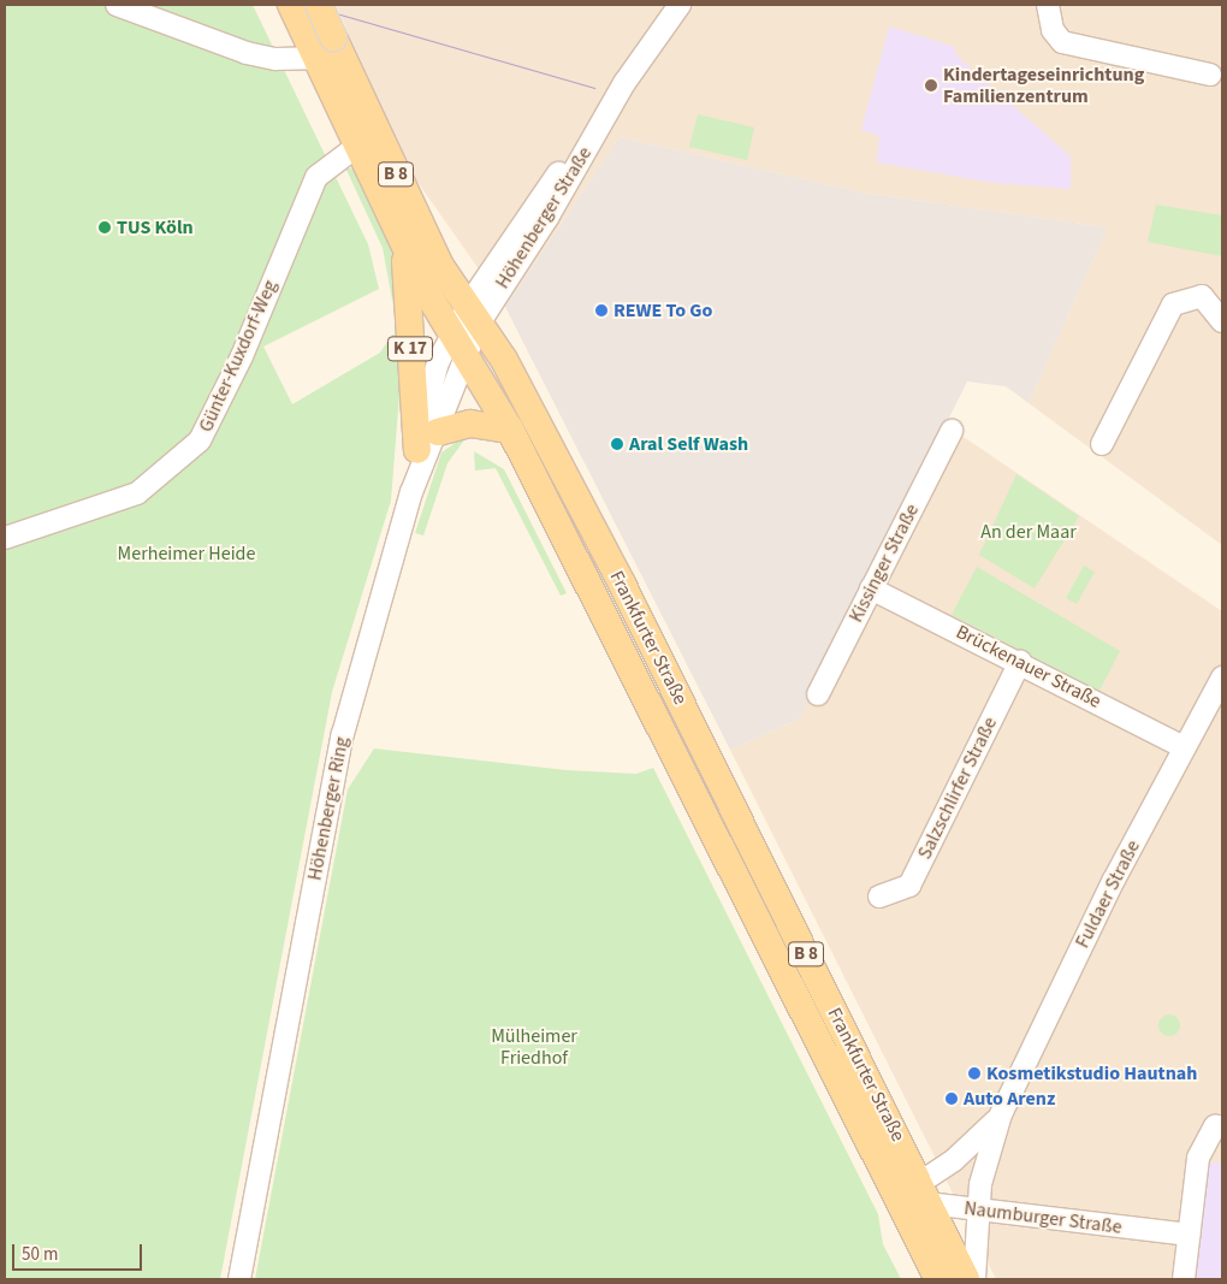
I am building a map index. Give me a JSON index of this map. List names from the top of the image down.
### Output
{
  "streets": {
    "main road": ["B 8", "K 17", "Frankfurter Straße"],
    "street": [
      "Höhenberger Straße",
      "Günter-Kuxdorf-Weg",
      "Kissinger Straße",
      "Brückenauer Straße",
      "Salzschlirfer Straße",
      "Höhenberger Ring",
      "Fuldaer Straße",
      "Naumburger Straße"
    ]
  },
  "crossings": [
    ["Höhenberger Straße", "K 17"],
    ["Höhenberger Straße", "Frankfurter Straße"],
    ["Höhenberger Straße", "Höhenberger Ring"],
    ["K 17", "Frankfurter Straße"],
    ["K 17", "Höhenberger Ring"],
    ["Günter-Kuxdorf-Weg", "Frankfurter Straße"],
    ["Kissinger Straße", "Brückenauer Straße"],
    ["Frankfurter Straße", "Höhenberger Ring"],
    ["Frankfurter Straße", "Fuldaer Straße"],
    ["Frankfurter Straße", "Naumburger Straße"],
    ["Brückenauer Straße", "Salzschlirfer Straße"],
    ["Brückenauer Straße", "Fuldaer Straße"],
    ["Fuldaer Straße", "Naumburger Straße"]
  ],
  "parks": ["An der Maar", "Merheimer Heide", "Mülheimer Friedhof"],
  "places": [
    "Kindertageseinrichtung Familienzentrum",
    "TUS Köln",
    "REWE To Go",
    "Aral Self Wash",
    "Kosmetikstudio Hautnah",
    "Auto Arenz"
  ],
  "scale_bar": "50 m"
}
